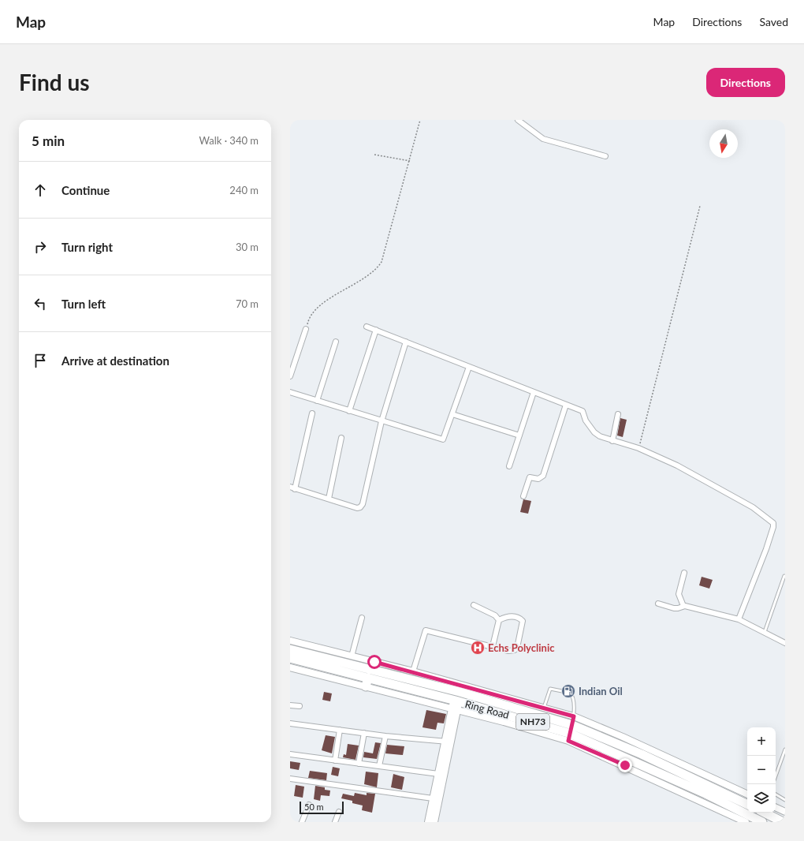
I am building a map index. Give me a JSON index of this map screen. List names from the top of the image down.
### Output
{
  "streets": {
    "highway": ["Ring Road", "NH73"]
  },
  "places": {
    "hospital": ["Echs Polyclinic"],
    "fuel station": ["Indian Oil"]
  },
  "scale_bar": "50 m",
  "north": "bottom",
  "page": {
    "header": "Map",
    "nav": ["Map", "Directions", "Saved"],
    "buttons": "Directions",
    "title": "Find us",
    "heading": ["5 min", "Walk · 340 m"],
    "list": [
      ["Continue", "240 m"],
      ["Turn right", "30 m"],
      ["Turn left", "70 m"],
      "Arrive at destination"
    ],
    "map_buttons": ["+", "−"],
    "scale": "50 m"
  }
}
